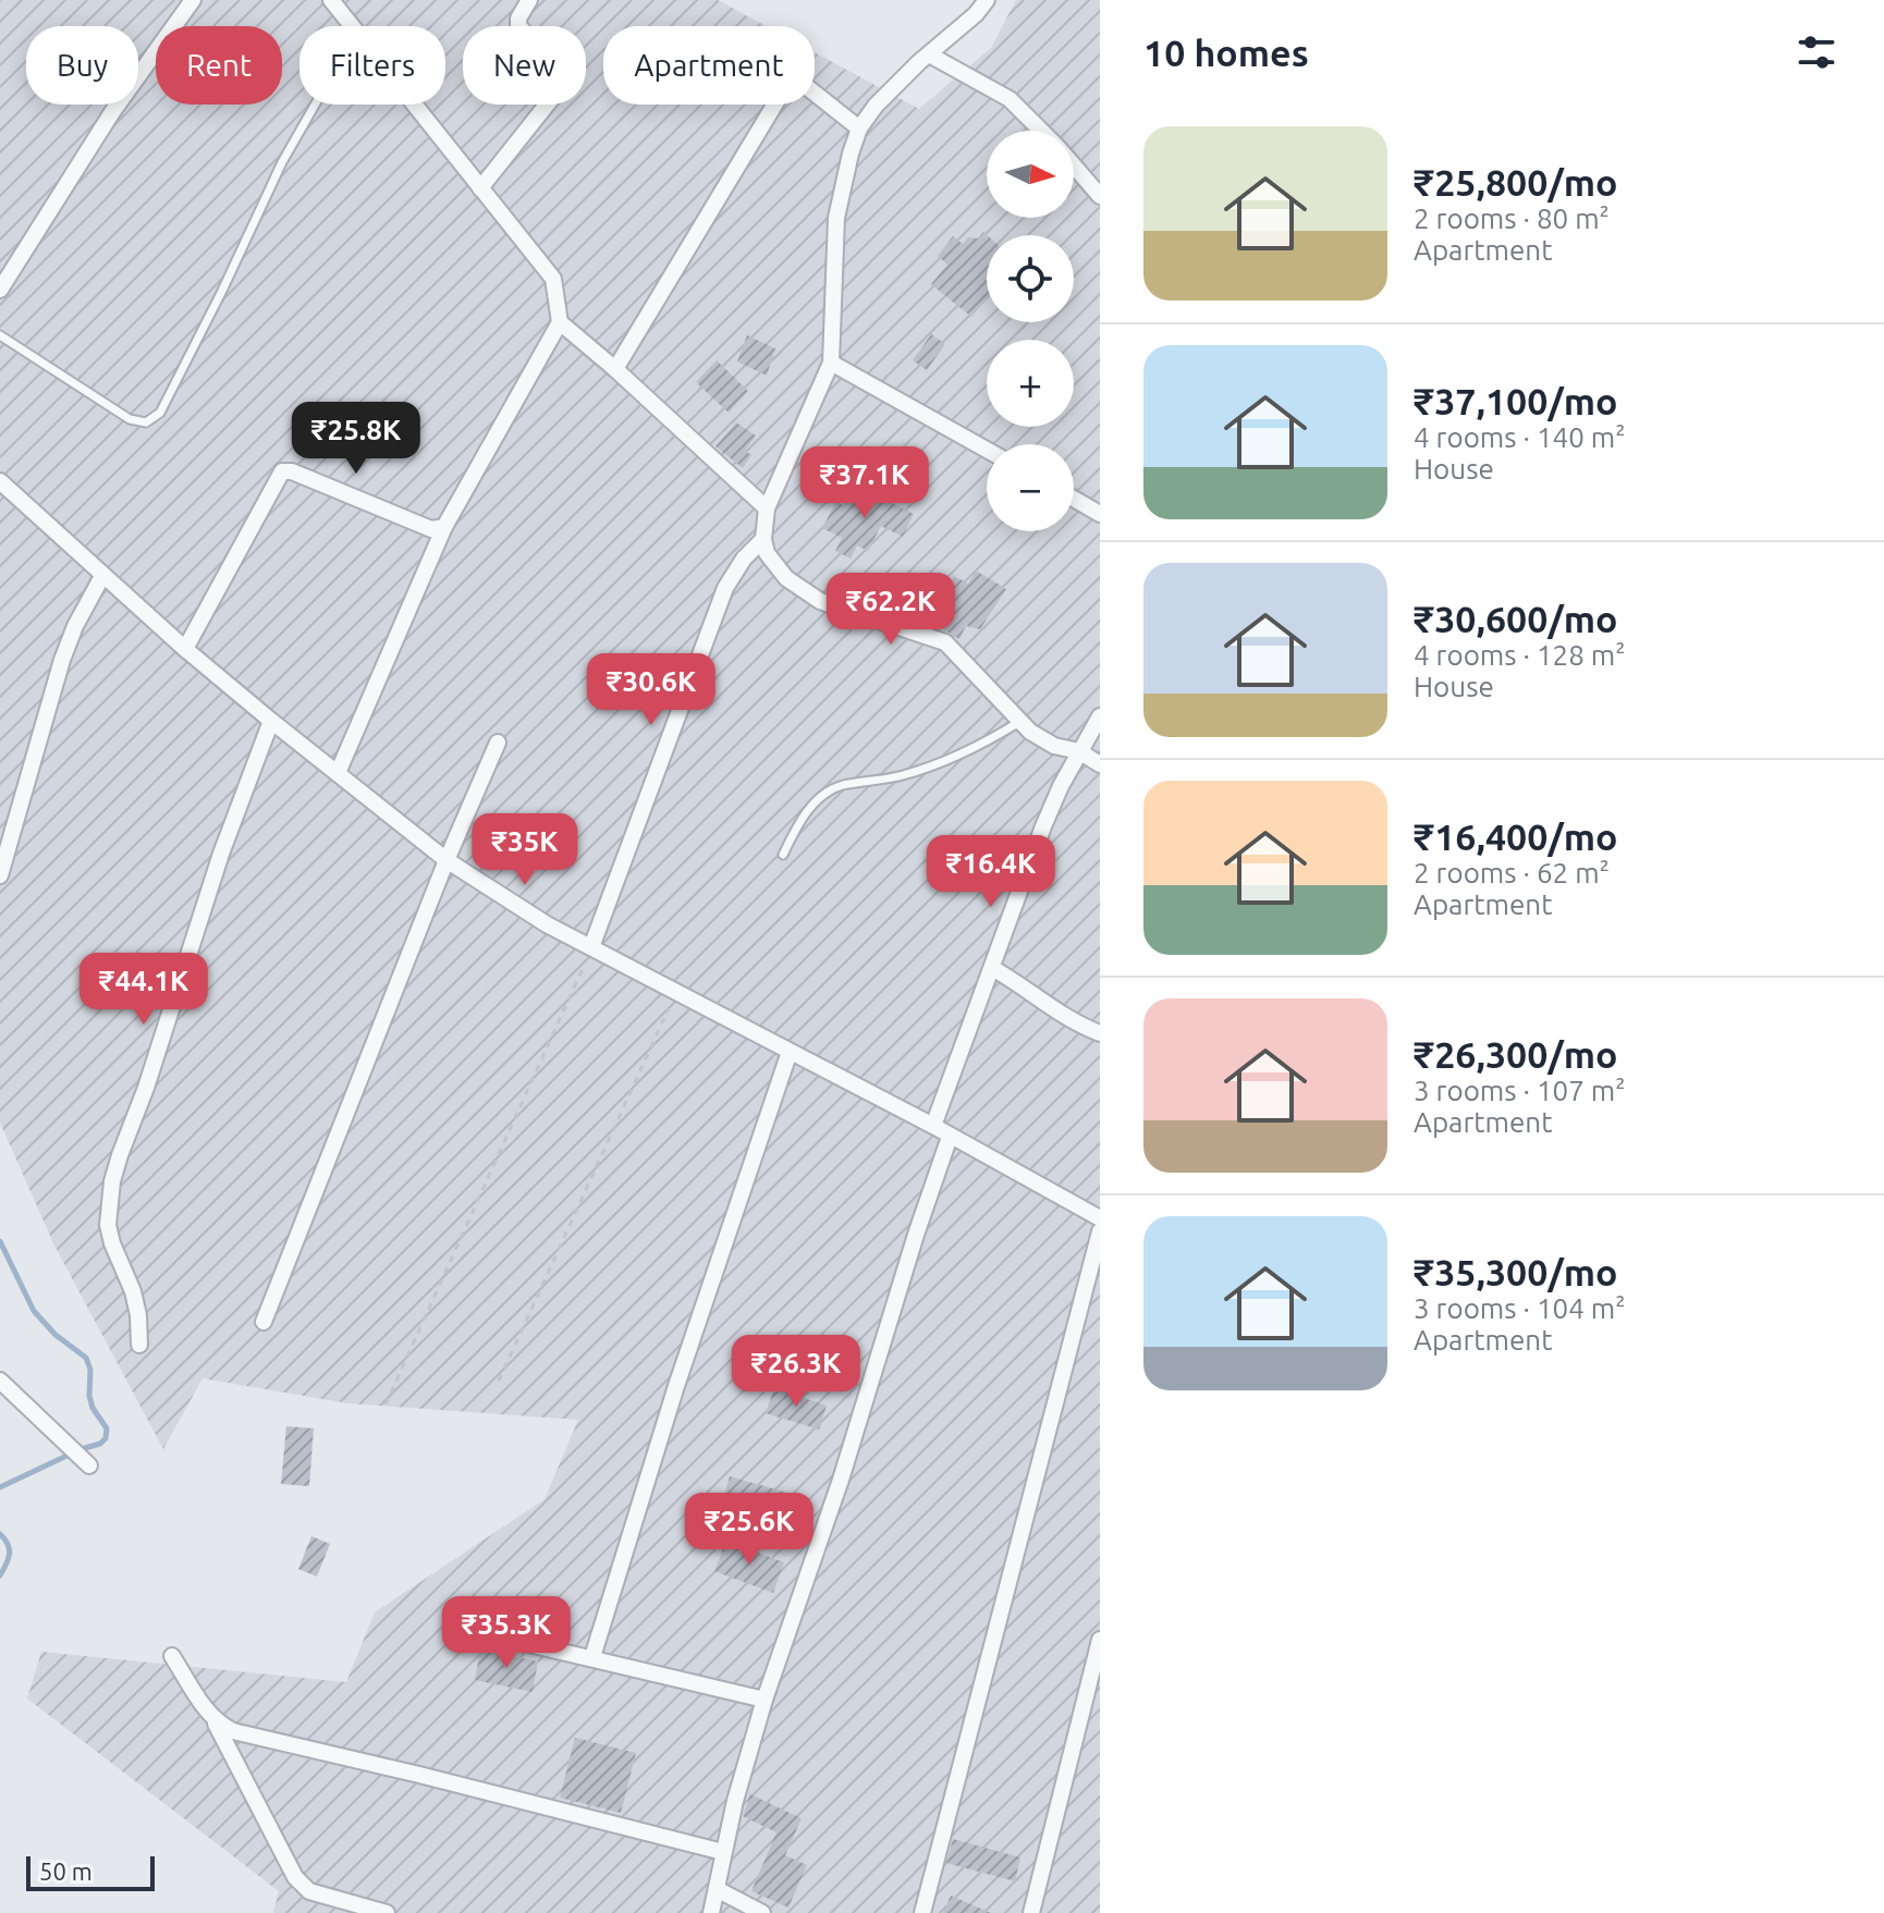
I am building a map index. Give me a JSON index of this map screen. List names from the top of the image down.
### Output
{
  "scale_bar": "50 m",
  "north": "right",
  "page": {
    "heading": "10 homes",
    "chip": [
      "Buy",
      "Rent",
      "Filters",
      "New",
      "Apartment"
    ],
    "list": [
      {
        "name": "₹25,800/mo",
        "note": "2 rooms · 80 m² · Apartment"
      },
      {
        "name": "₹37,100/mo",
        "note": "4 rooms · 140 m² · House"
      },
      {
        "name": "₹30,600/mo",
        "note": "4 rooms · 128 m² · House"
      },
      {
        "name": "₹16,400/mo",
        "note": "2 rooms · 62 m² · Apartment"
      },
      {
        "name": "₹26,300/mo",
        "note": "3 rooms · 107 m² · Apartment"
      },
      {
        "name": "₹35,300/mo",
        "note": "3 rooms · 104 m² · Apartment"
      }
    ],
    "map_buttons": ["+", "−"],
    "price": [
      "₹25.8K",
      "₹37.1K",
      "₹62.2K",
      "₹30.6K",
      "₹35K",
      "₹16.4K",
      "₹44.1K",
      "₹26.3K",
      "₹25.6K",
      "₹35.3K"
    ],
    "scale": "50 m"
  }
}
